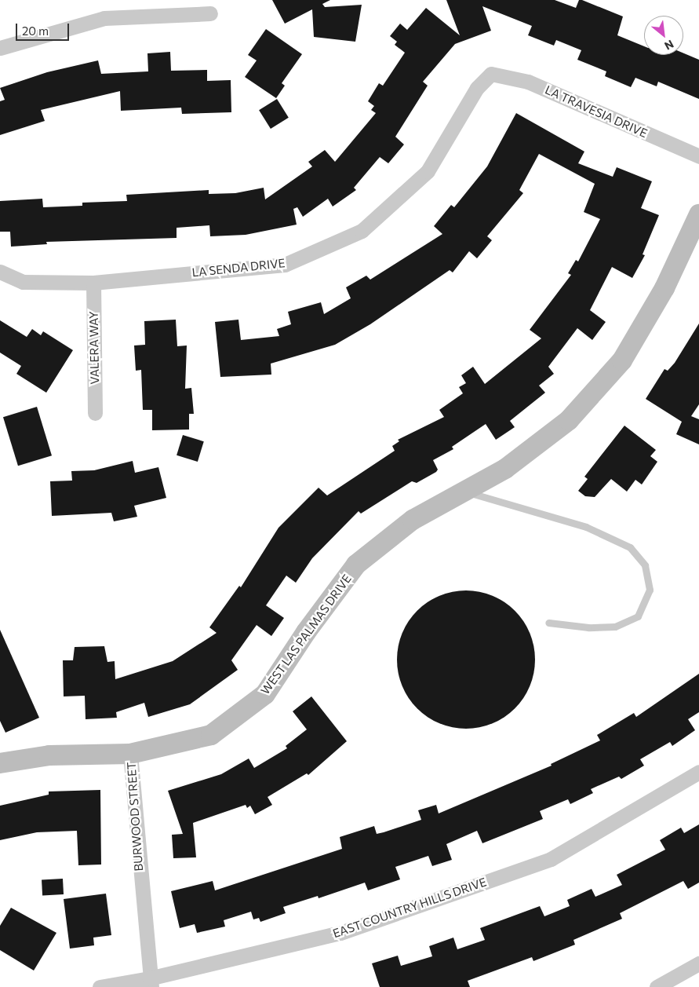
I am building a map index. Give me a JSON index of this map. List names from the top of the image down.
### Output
{
  "streets": {
    "street": [
      "LA TRAVESIA DRIVE",
      "LA SENDA DRIVE",
      "VALERA WAY",
      "WEST LAS PALMAS DRIVE",
      "BURWOOD STREET",
      "EAST COUNTRY HILLS DRIVE"
    ]
  },
  "crossings": [
    ["LA TRAVESIA DRIVE", "LA SENDA DRIVE"],
    ["LA SENDA DRIVE", "VALERA WAY"],
    ["WEST LAS PALMAS DRIVE", "BURWOOD STREET"],
    ["BURWOOD STREET", "EAST COUNTRY HILLS DRIVE"]
  ],
  "scale_bar": "20 m",
  "north": "bottom right"
}
